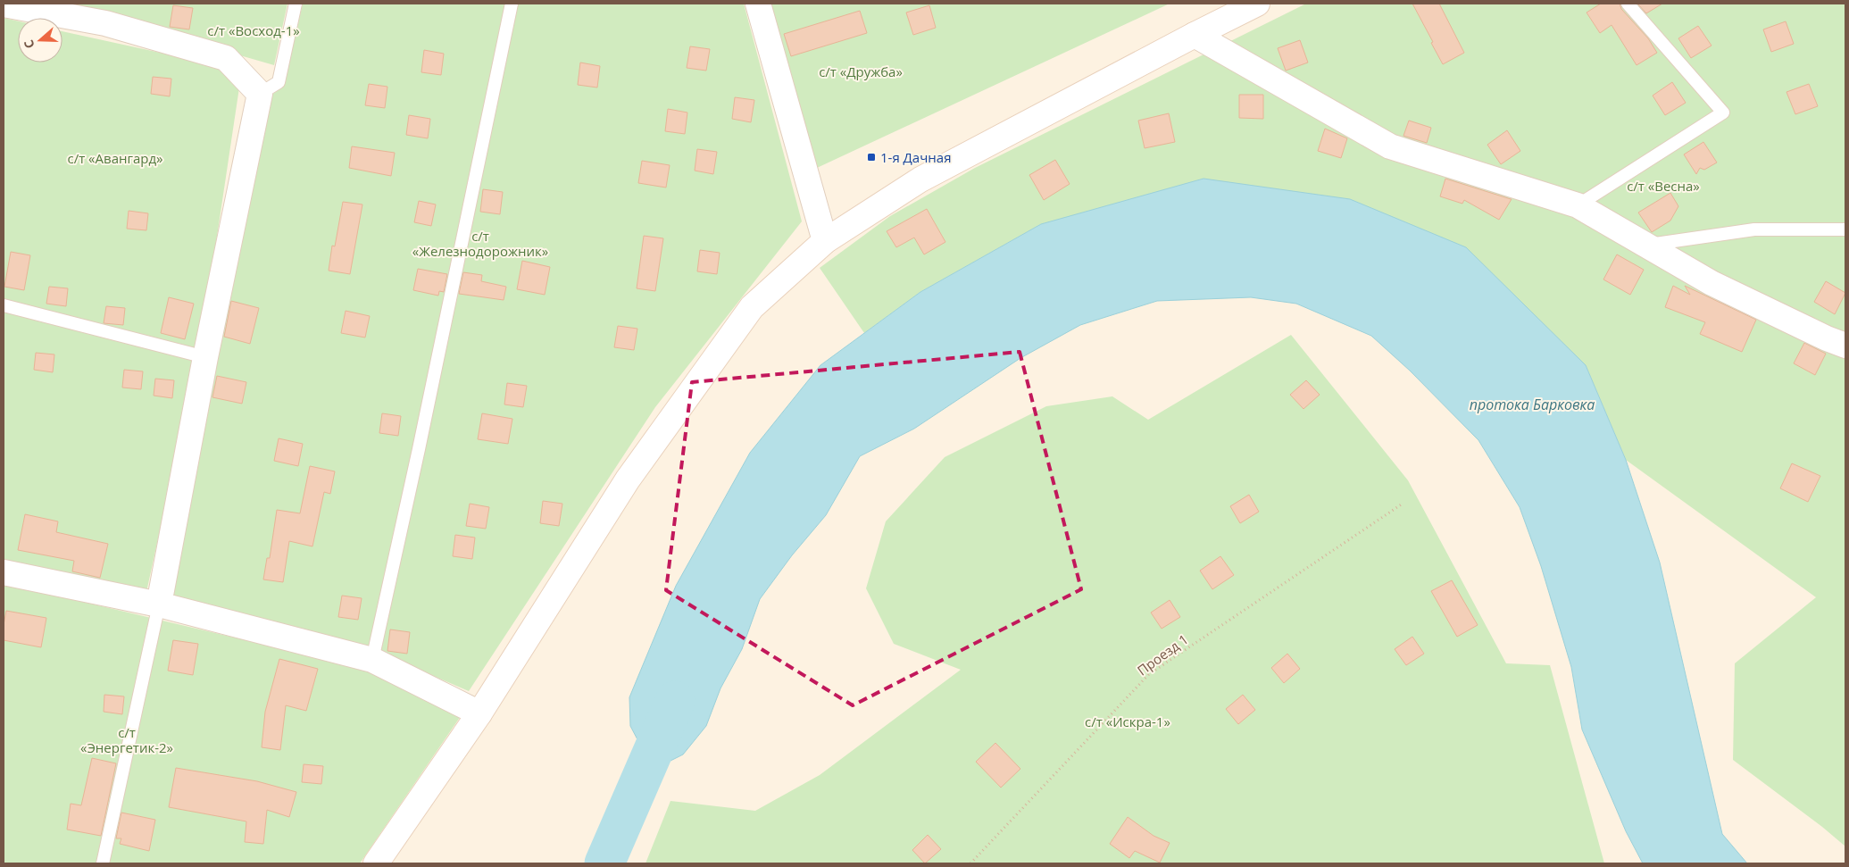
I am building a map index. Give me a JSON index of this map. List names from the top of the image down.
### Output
{
  "streets": {
    "path": ["Проезд 1"]
  },
  "water": ["протока Барковка"],
  "parks": [
    "с/т «Восход-1»",
    "с/т «Дружба»",
    "с/т «Авангард»",
    "с/т «Весна»",
    "с/т «Железнодорожник»",
    "с/т «Искра-1»",
    "с/т «Энергетик-2»"
  ],
  "places": {
    "transit": ["1-я Дачная"]
  },
  "north": "left"
}
